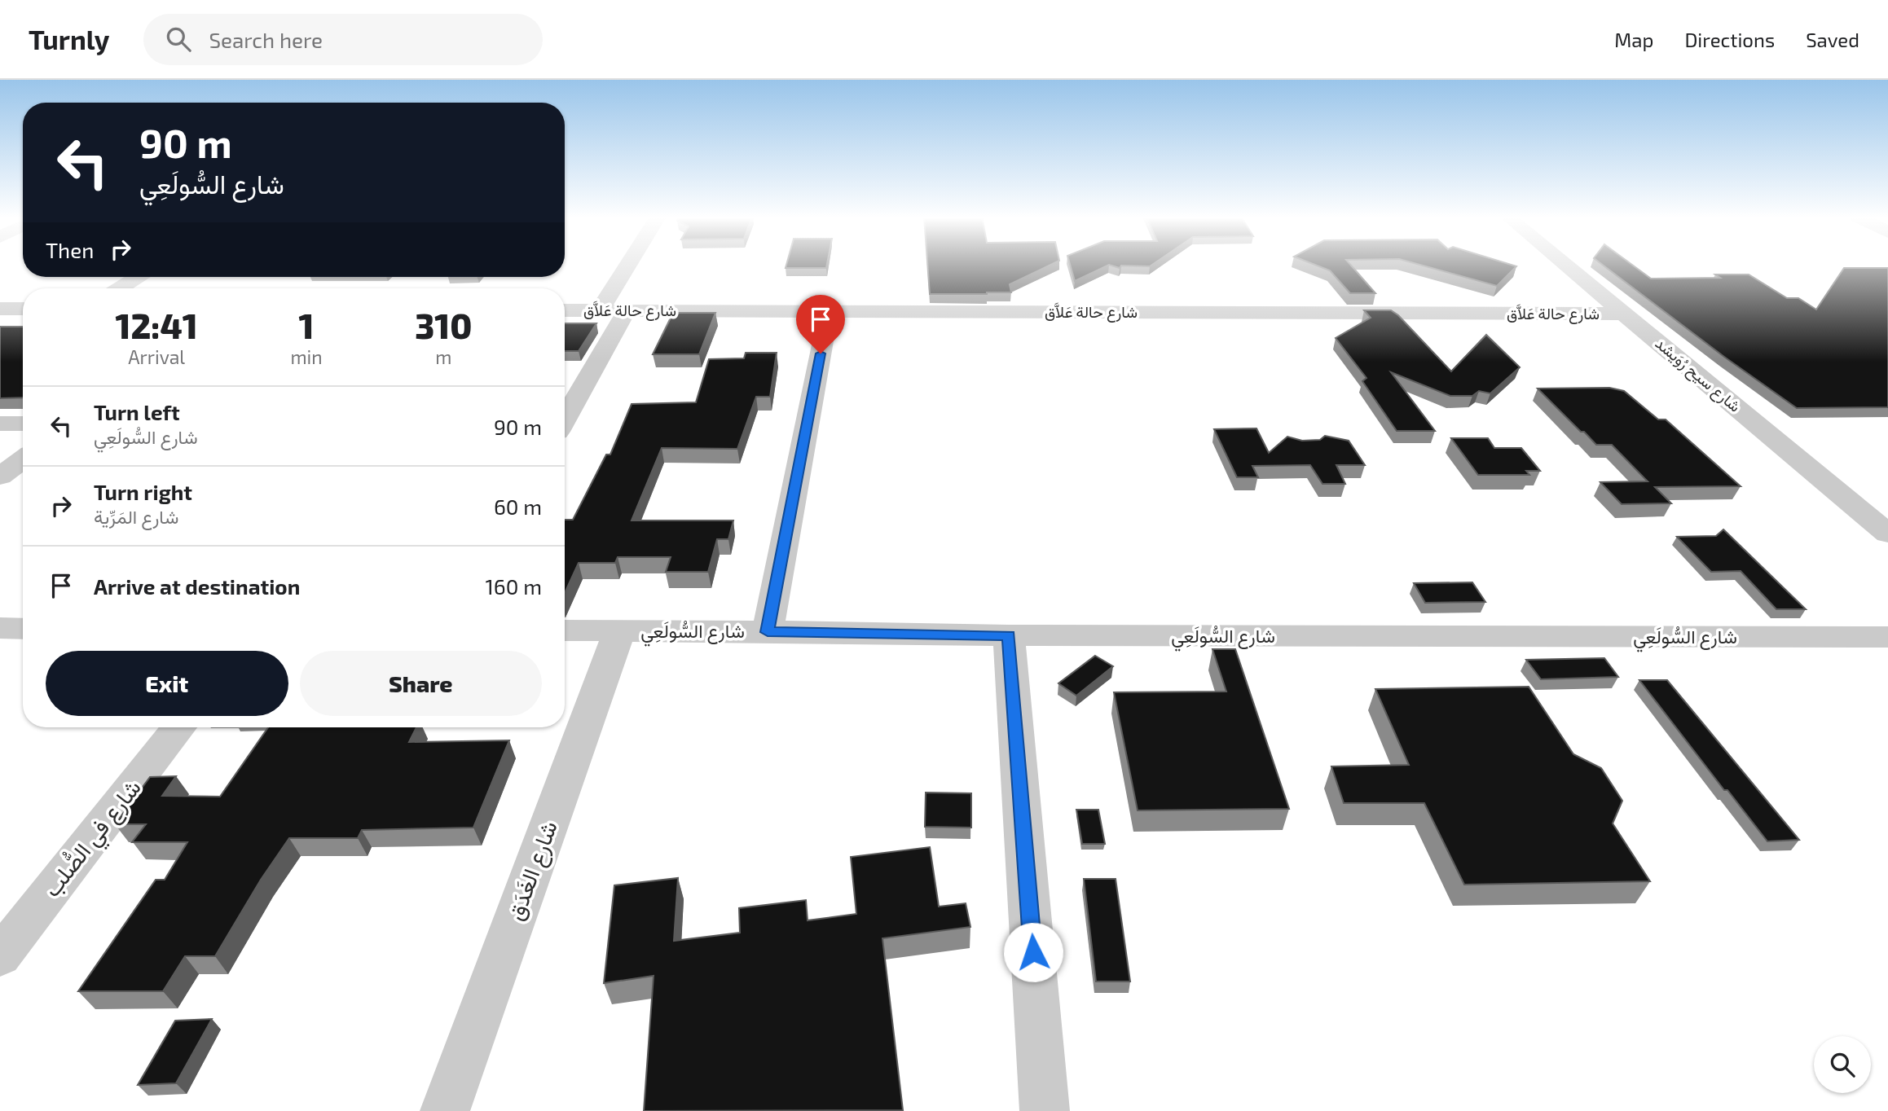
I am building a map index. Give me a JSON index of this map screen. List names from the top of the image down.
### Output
{
  "streets": {
    "street": [
      "شارع حالة عَلاَّق",
      "شارع سيح رُوَيشد",
      "شارع السُّولَعِي",
      "شارع في الصُّلب",
      "شارع الغَدَق"
    ]
  },
  "crossings": [
    ["شارع حالة عَلاَّق", "شارع سيح رُوَيشد"],
    ["شارع السُّولَعِي", "شارع الغَدَق"]
  ],
  "page": {
    "header": "Turnly",
    "search": "Search here",
    "nav": ["Map", "Directions", "Saved"],
    "turn": ["90 m", "شارع السُّولَعِي"],
    "then": "Then",
    "eta": [
      "12:41",
      "Arrival",
      "1",
      "min",
      "310",
      "m"
    ],
    "list": [
      {
        "name": "Turn left",
        "note": "شارع السُّولَعِي",
        "value": "90 m"
      },
      {
        "name": "Turn right",
        "note": "شارع المَرِّية",
        "value": "60 m"
      },
      {
        "name": "Arrive at destination",
        "value": "160 m"
      }
    ],
    "buttons": ["Exit", "Share"]
  }
}
